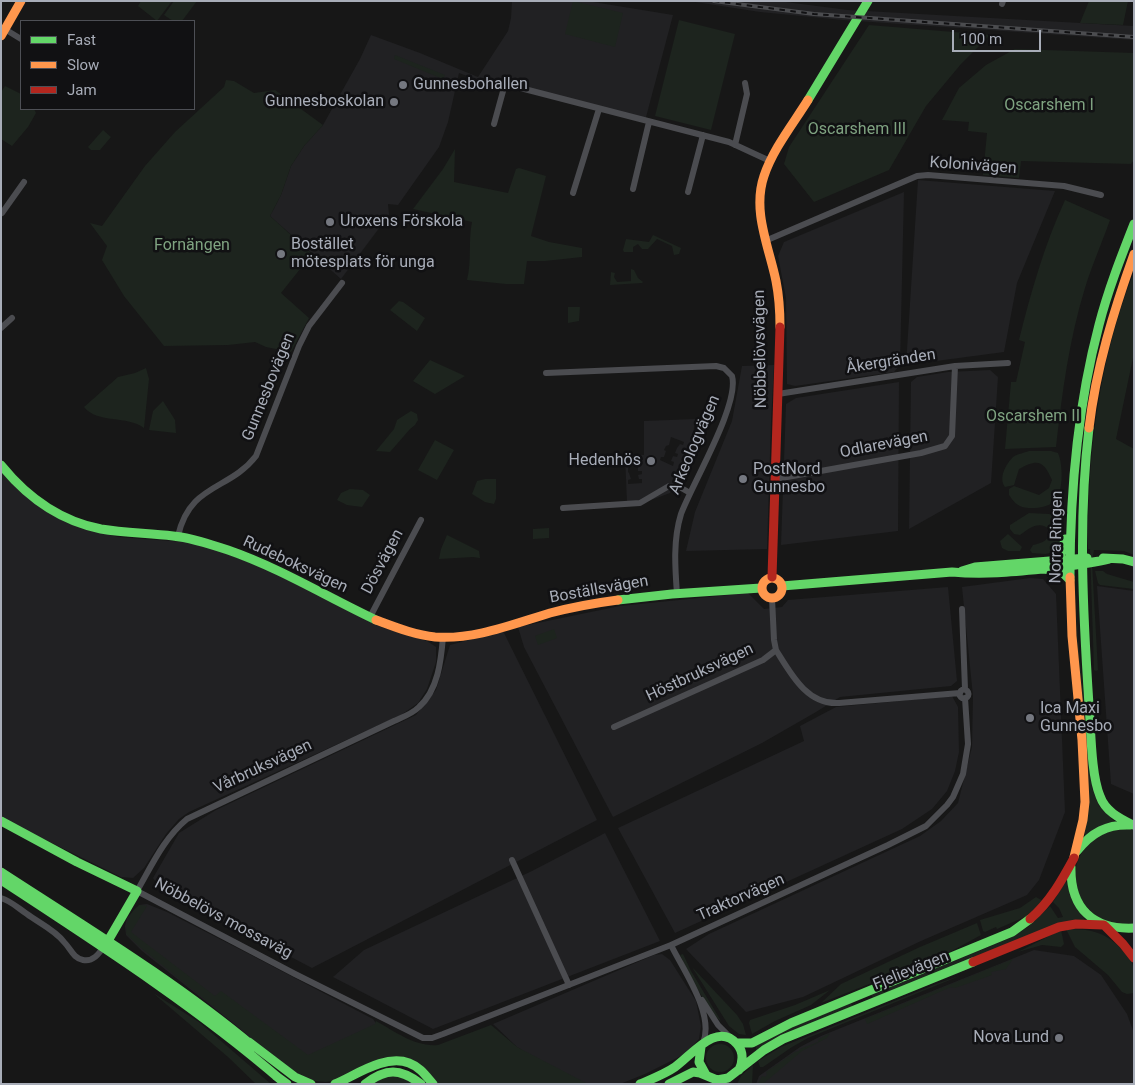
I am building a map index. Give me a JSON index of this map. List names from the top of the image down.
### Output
{
  "streets": {
    "main road": [
      "Nöbbelövsvägen",
      "Norra Ringen",
      "Rudeboksvägen",
      "Boställsvägen",
      "Vårbruksvägen",
      "Nöbbelövs mossaväg",
      "Fjelievägen"
    ],
    "street": [
      "Kolonivägen",
      "Åkergränden",
      "Gunnesbovägen",
      "Arkeologvägen",
      "Odlarevägen",
      "Dösvägen",
      "Höstbruksvägen",
      "Traktorvägen"
    ]
  },
  "crossings": [
    ["Kolonivägen", "Nöbbelövsvägen"],
    ["Nöbbelövsvägen", "Åkergränden"],
    ["Nöbbelövsvägen", "Odlarevägen"],
    ["Nöbbelövsvägen", "Boställsvägen"],
    ["Nöbbelövsvägen", "Höstbruksvägen"],
    ["Åkergränden", "Odlarevägen"],
    ["Gunnesbovägen", "Rudeboksvägen"],
    ["Arkeologvägen", "Boställsvägen"],
    ["Norra Ringen", "Fjelievägen"],
    ["Dösvägen", "Rudeboksvägen"],
    ["Rudeboksvägen", "Boställsvägen"],
    ["Rudeboksvägen", "Vårbruksvägen"],
    ["Boställsvägen", "Höstbruksvägen"],
    ["Boställsvägen", "Vårbruksvägen"],
    ["Vårbruksvägen", "Nöbbelövs mossaväg"],
    ["Traktorvägen", "Nöbbelövs mossaväg"]
  ],
  "parks": [
    "Oscarshem I",
    "Oscarshem III",
    "Fornängen",
    "Oscarshem II"
  ],
  "places": [
    "Gunnesbohallen",
    "Gunnesboskolan",
    "Uroxens Förskola",
    "Bostället mötesplats för unga",
    "Hedenhös",
    "PostNord Gunnesbo",
    "Ica Maxi Gunnesbo",
    "Nova Lund"
  ],
  "legend": ["Fast", "Slow", "Jam"],
  "scale_bar": "100 m"
}
